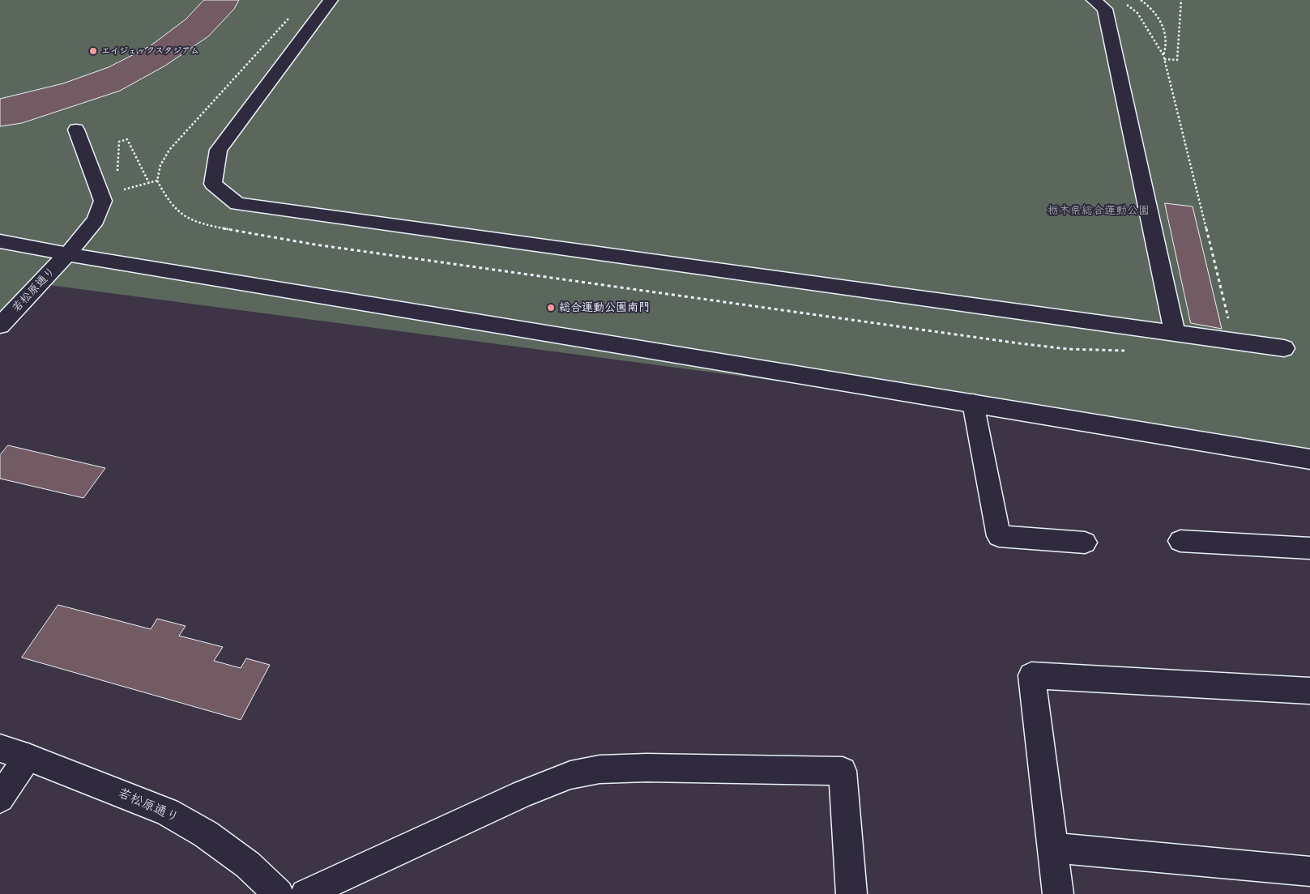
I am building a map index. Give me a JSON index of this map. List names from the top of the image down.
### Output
{
  "streets": {
    "street": ["若松原通り"]
  },
  "parks": ["栃木県総合運動公園"],
  "places": ["エイジェックスタジアム", "総合運動公園南門"]
}
